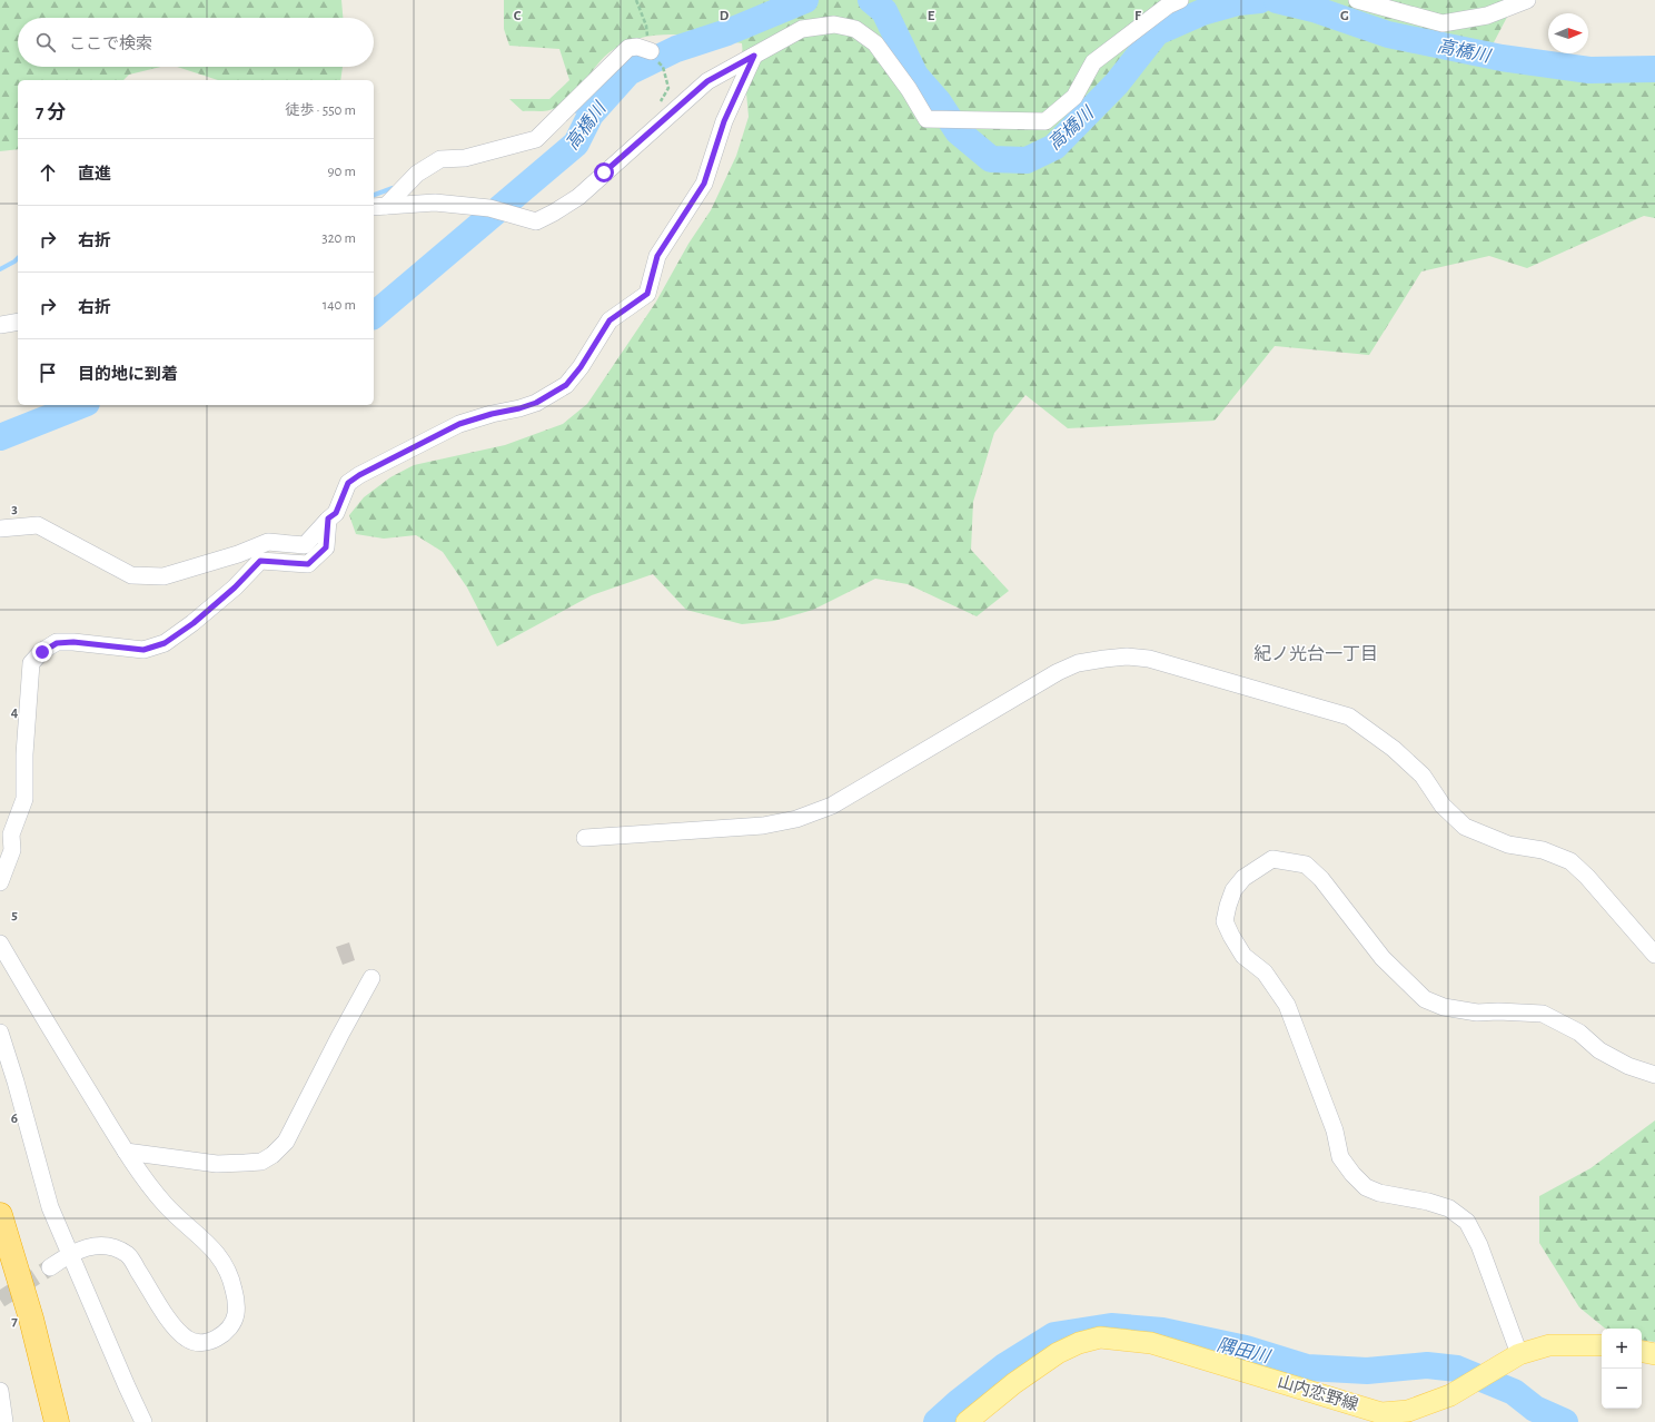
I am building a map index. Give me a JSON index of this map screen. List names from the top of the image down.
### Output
{
  "streets": {
    "main road": ["山内恋野線"]
  },
  "districts": ["紀ノ光台一丁目"],
  "water": ["高橋川", "隅田川"],
  "north": "right",
  "page": {
    "search": "ここで検索",
    "heading": ["7 分", "徒歩 · 550 m"],
    "list": [
      ["直進", "90 m"],
      ["右折", "320 m"],
      ["右折", "140 m"],
      "目的地に到着"
    ],
    "map_buttons": ["+", "−"]
  },
  "grid": {
    "columns": [
      "C",
      "D",
      "E",
      "F",
      "G"
    ],
    "rows": [
      "3",
      "4",
      "5",
      "6",
      "7"
    ]
  }
}
